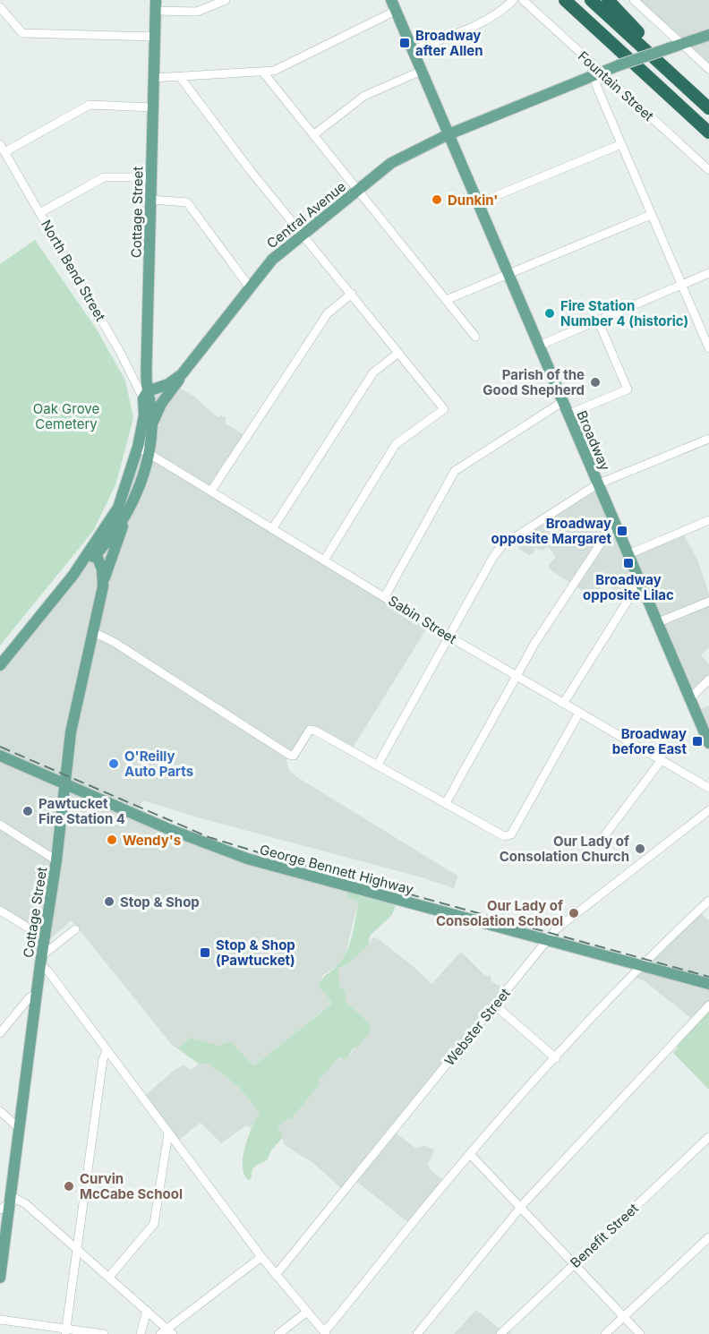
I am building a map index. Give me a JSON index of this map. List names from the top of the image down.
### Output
{
  "streets": {
    "main road": [
      "Cottage Street",
      "Central Avenue",
      "Broadway",
      "George Bennett Highway"
    ],
    "street": [
      "Fountain Street",
      "North Bend Street",
      "Sabin Street",
      "Webster Street",
      "Benefit Street"
    ]
  },
  "crossings": [
    ["Fountain Street", "Central Avenue"],
    ["Cottage Street", "Central Avenue"],
    ["Cottage Street", "North Bend Street"],
    ["Cottage Street", "George Bennett Highway"],
    ["Central Avenue", "North Bend Street"],
    ["Central Avenue", "Broadway"],
    ["George Bennett Highway", "Webster Street"]
  ],
  "parks": ["Oak Grove Cemetery"],
  "places": {
    "transit": [
      "Broadway after Allen",
      "Broadway opposite Margaret",
      "Broadway opposite Lilac",
      "Broadway before East",
      "Stop & Shop (Pawtucket)"
    ],
    "other": [
      "Dunkin'",
      "Fire Station Number 4 (historic)",
      "Parish of the Good Shepherd",
      "O'Reilly Auto Parts",
      "Pawtucket Fire Station 4",
      "Wendy's",
      "Our Lady of Consolation Church",
      "Stop & Shop",
      "Our Lady of Consolation School",
      "Curvin McCabe School"
    ]
  }
}
